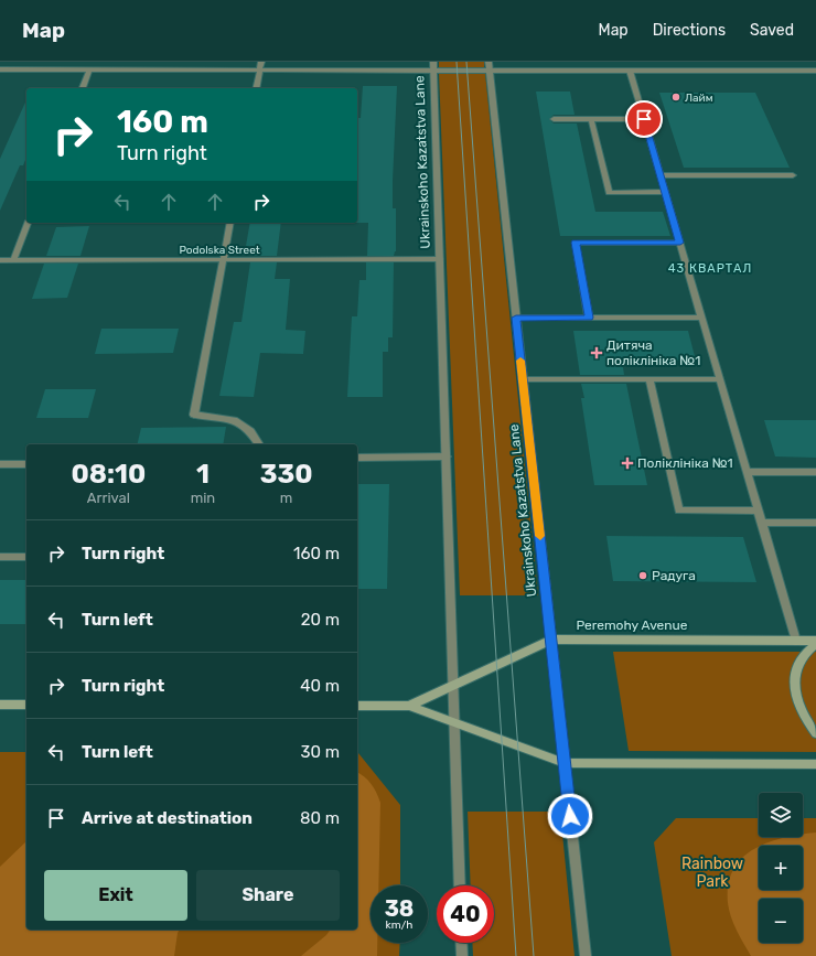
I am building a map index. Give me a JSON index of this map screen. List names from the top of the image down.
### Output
{
  "streets": {
    "main road": ["Peremohy Avenue"],
    "street": ["Ukrainskoho Kazatstva Lane", "Podolska Street"]
  },
  "crossings": [
    ["Ukrainskoho Kazatstva Lane", "Podolska Street"],
    ["Ukrainskoho Kazatstva Lane", "Peremohy Avenue"]
  ],
  "districts": ["43 КВАРТАЛ"],
  "parks": ["Rainbow Park"],
  "places": {
    "other": ["Лайм", "Радуга"],
    "health": ["Дитяча поліклініка №1", "Поліклініка №1"]
  },
  "page": {
    "header": "Map",
    "nav": ["Map", "Directions", "Saved"],
    "turn": ["160 m", "Turn right"],
    "eta": [
      "08:10",
      "Arrival",
      "1",
      "min",
      "330",
      "m"
    ],
    "list": [
      {
        "name": "Turn right",
        "value": "160 m"
      },
      {
        "name": "Turn left",
        "value": "20 m"
      },
      {
        "name": "Turn right",
        "value": "40 m"
      },
      {
        "name": "Turn left",
        "value": "30 m"
      },
      {
        "name": "Arrive at destination",
        "value": "80 m"
      }
    ],
    "map_buttons": ["+", "−"],
    "buttons": ["Exit", "Share"],
    "speed": "38 km/h",
    "limit": "40"
  }
}
